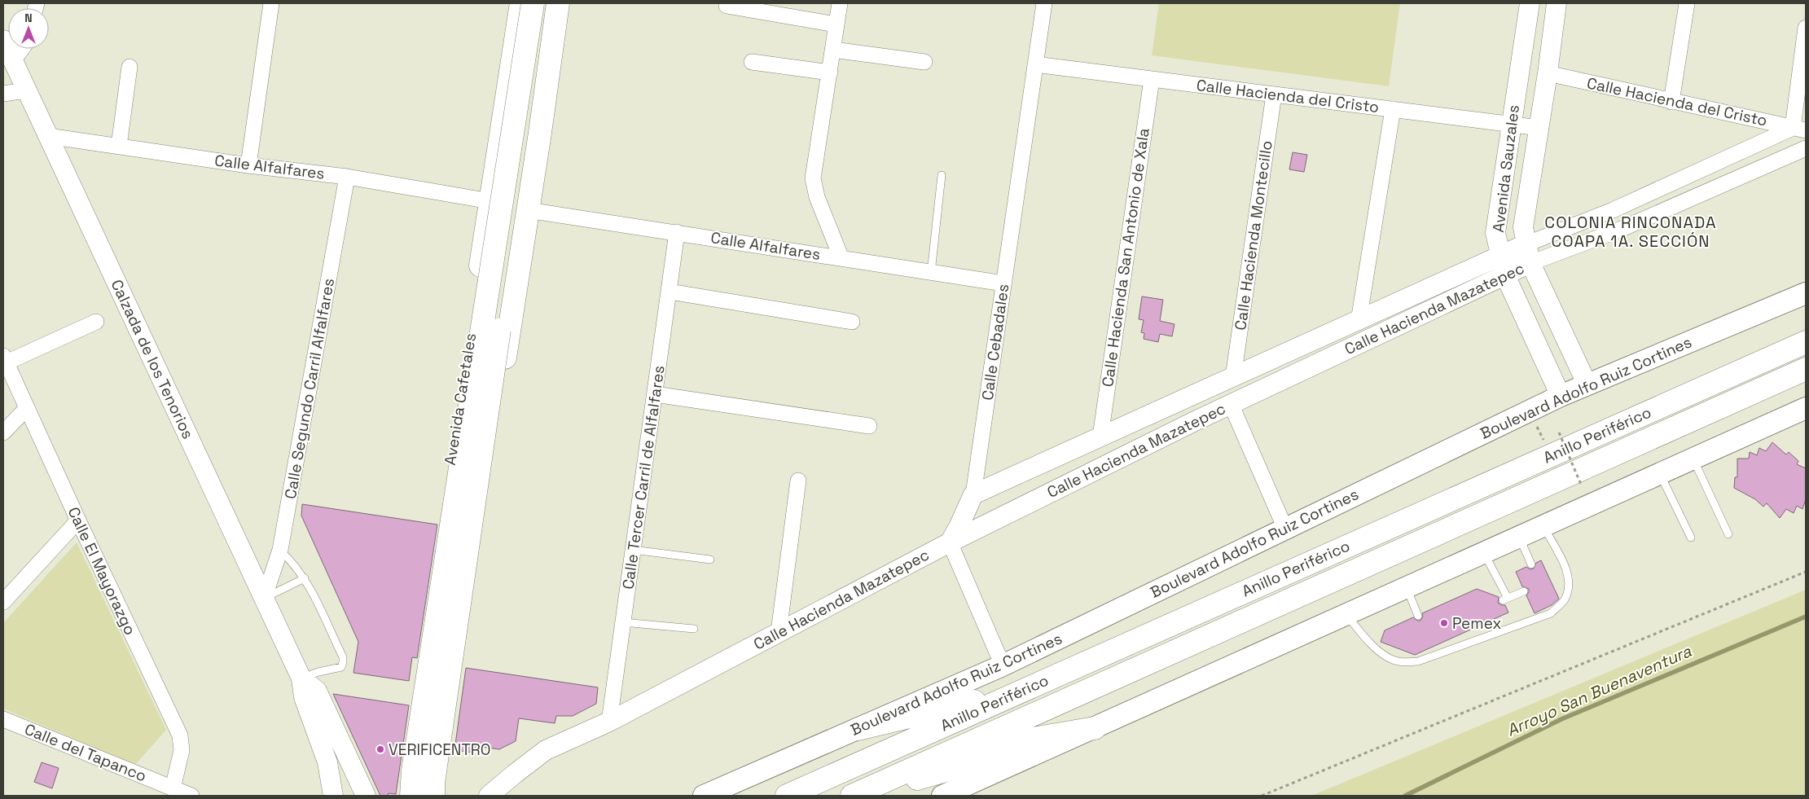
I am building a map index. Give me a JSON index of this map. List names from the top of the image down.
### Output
{
  "streets": {
    "main road": ["Boulevard Adolfo Ruiz Cortines", "Avenida Cafetales", "Anillo Periférico"],
    "street": [
      "Calle Hacienda del Cristo",
      "Calle Alfalfares",
      "Avenida Sauzales",
      "Calle Hacienda Montecillo",
      "Calle Hacienda San Antonio de Xala",
      "Calle Hacienda Mazatepec",
      "Calle Cebadales",
      "Calzada de los Tenorios",
      "Calle Segundo Carril Alfalfares",
      "Calle Tercer Carril de Alfalfares",
      "Calle El Mayorazgo",
      "Calle del Tapanco"
    ]
  },
  "crossings": [
    ["Calle Hacienda del Cristo", "Avenida Sauzales"],
    ["Calle Hacienda del Cristo", "Calle Hacienda Montecillo"],
    ["Calle Hacienda del Cristo", "Calle Hacienda San Antonio de Xala"],
    ["Calle Hacienda del Cristo", "Calle Hacienda Mazatepec"],
    ["Calle Hacienda del Cristo", "Calle Cebadales"],
    ["Calle Alfalfares", "Calle Cebadales"],
    ["Calle Alfalfares", "Calzada de los Tenorios"],
    ["Calle Alfalfares", "Calle Segundo Carril Alfalfares"],
    ["Calle Alfalfares", "Avenida Cafetales"],
    ["Calle Alfalfares", "Calle Tercer Carril de Alfalfares"],
    ["Avenida Sauzales", "Calle Hacienda Mazatepec"],
    ["Avenida Sauzales", "Boulevard Adolfo Ruiz Cortines"],
    ["Calle Hacienda Montecillo", "Calle Hacienda Mazatepec"],
    ["Calle Hacienda San Antonio de Xala", "Calle Hacienda Mazatepec"],
    ["Calle Hacienda Mazatepec", "Calle Cebadales"],
    ["Calle Hacienda Mazatepec", "Calle Tercer Carril de Alfalfares"],
    ["Calzada de los Tenorios", "Calle Segundo Carril Alfalfares"],
    ["Calle El Mayorazgo", "Calle del Tapanco"]
  ],
  "districts": ["COLONIA RINCONADA COAPA 1A. SECCIÓN"],
  "water": ["Arroyo San Buenaventura"],
  "places": ["Pemex", "VERIFICENTRO"],
  "north": "top"
}
